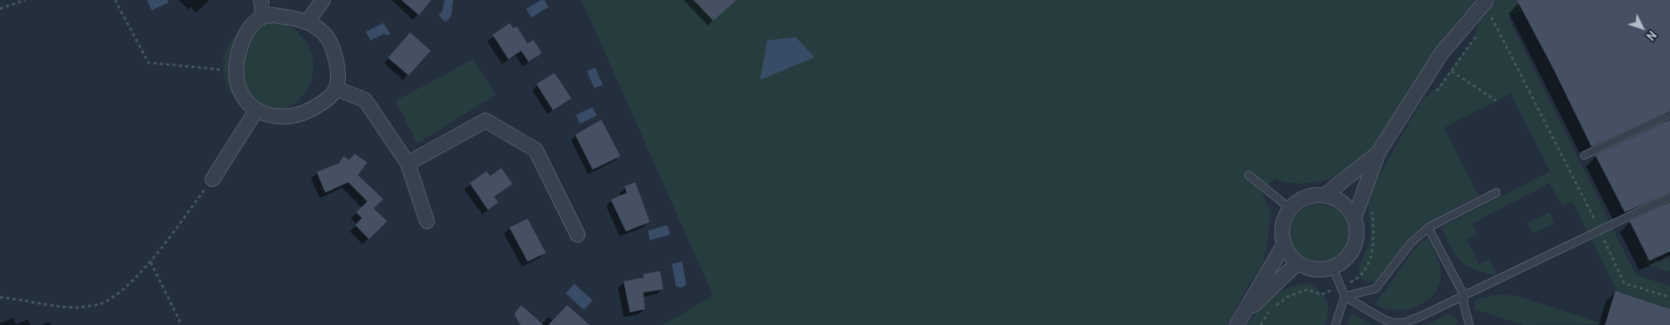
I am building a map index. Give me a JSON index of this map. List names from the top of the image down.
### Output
{
  "north": "bottom right"
}
